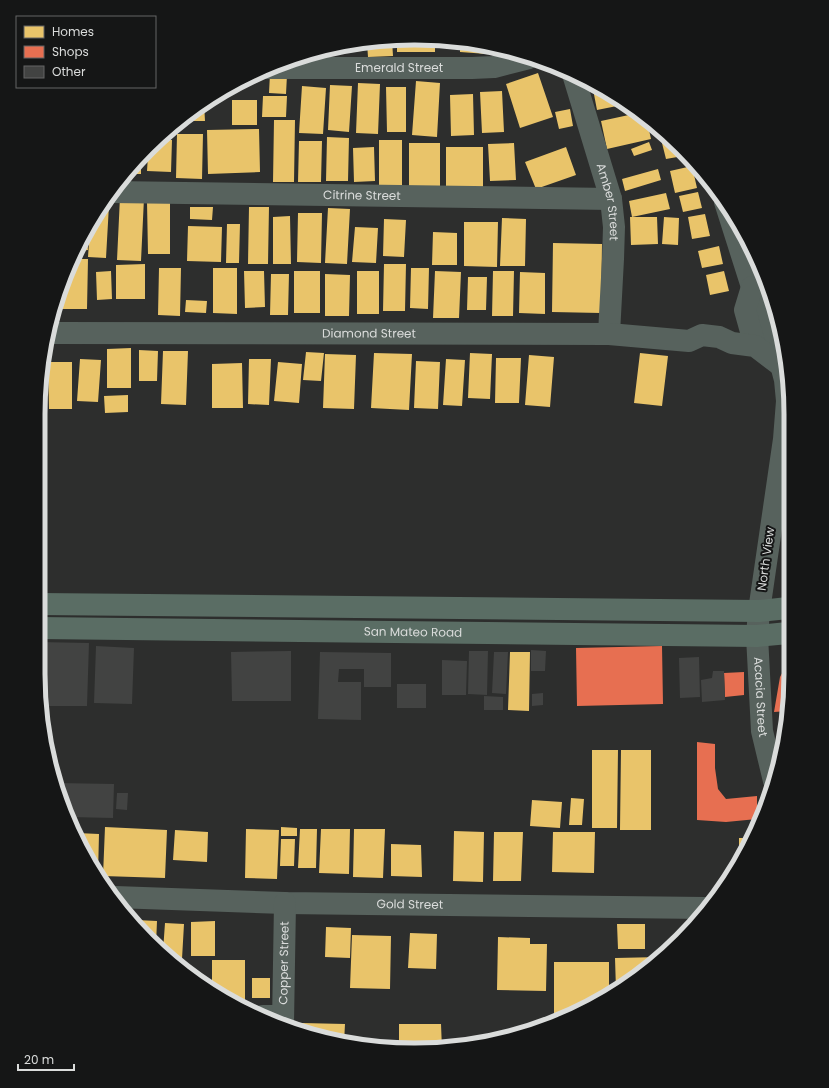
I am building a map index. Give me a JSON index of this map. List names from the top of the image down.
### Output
{
  "streets": {
    "main road": ["San Mateo Road"],
    "street": [
      "Emerald Street",
      "Citrine Street",
      "Amber Street",
      "Diamond Street",
      "North View",
      "Acacia Street",
      "Gold Street",
      "Copper Street"
    ]
  },
  "crossings": [
    ["Citrine Street", "Amber Street"],
    ["Amber Street", "Diamond Street"],
    ["Diamond Street", "North View"],
    ["North View", "San Mateo Road"],
    ["North View", "Acacia Street"],
    ["San Mateo Road", "Acacia Street"],
    ["Gold Street", "Copper Street"]
  ],
  "legend": ["Homes", "Shops", "Other"],
  "scale_bar": "20 m"
}
